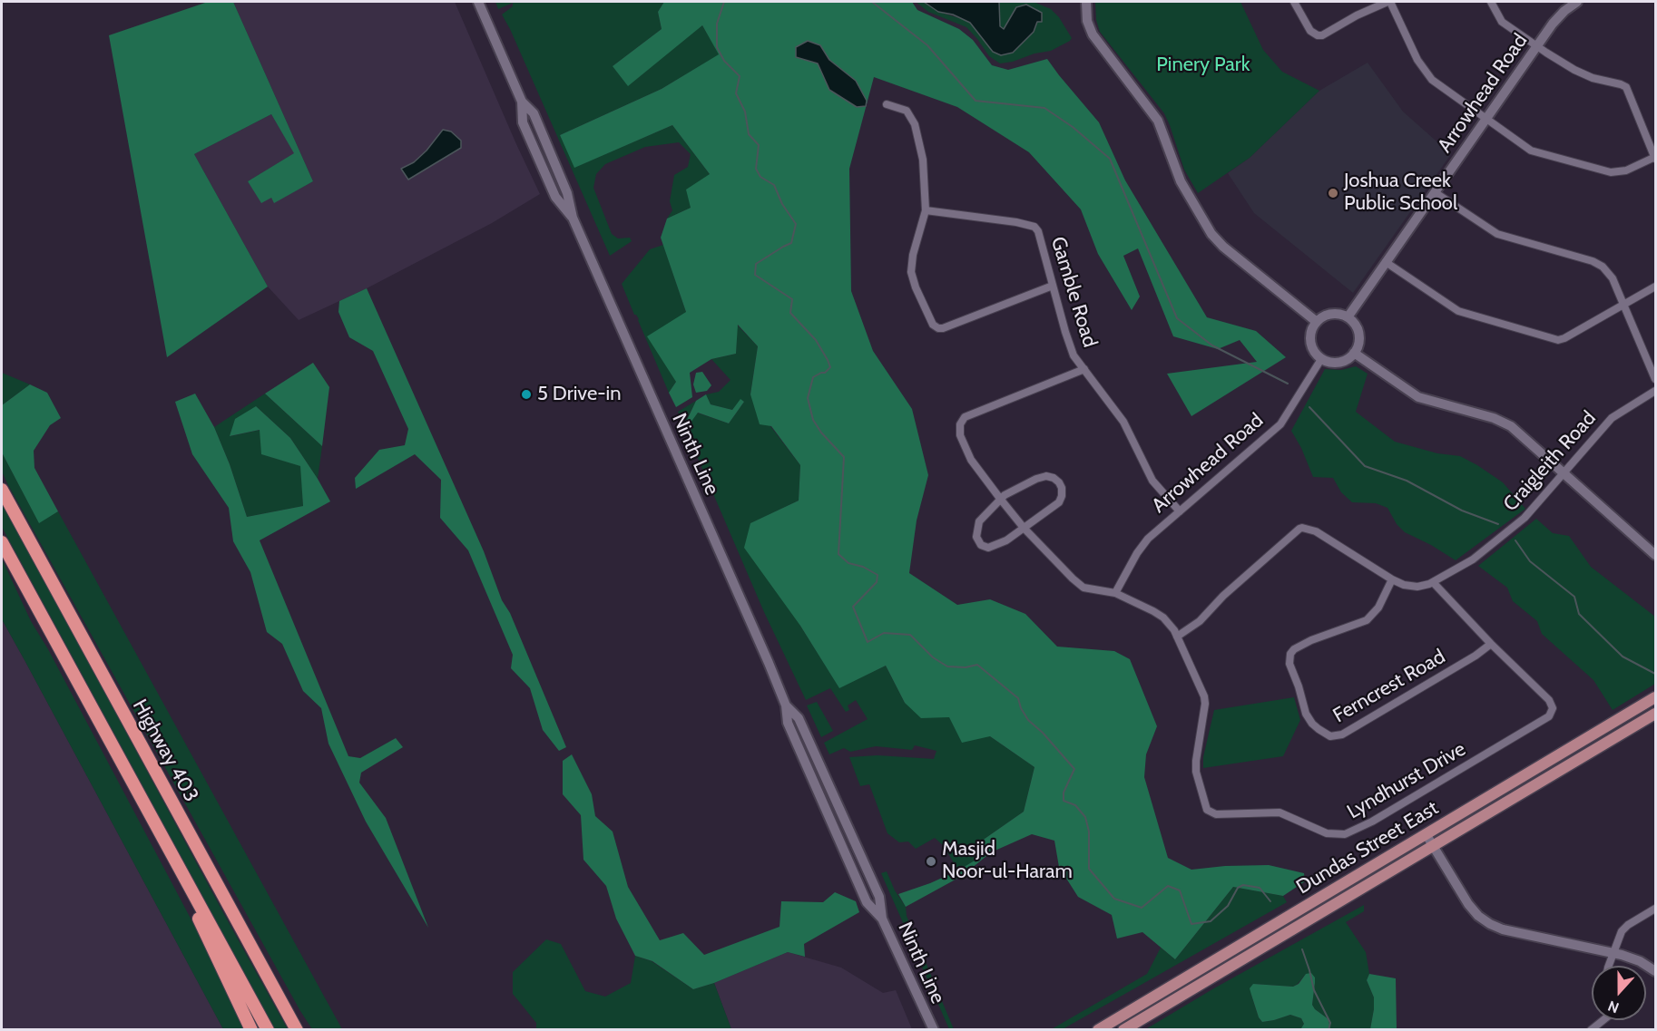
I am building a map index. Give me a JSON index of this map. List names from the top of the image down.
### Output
{
  "streets": {
    "highway": ["Highway 403"],
    "main road": ["Dundas Street East"],
    "street": [
      "Arrowhead Road",
      "Gamble Road",
      "Ninth Line",
      "Craigleith Road",
      "Ferncrest Road",
      "Lyndhurst Drive"
    ]
  },
  "crossings": [
    ["Arrowhead Road", "Gamble Road"],
    ["Arrowhead Road", "Lyndhurst Drive"],
    ["Gamble Road", "Lyndhurst Drive"],
    ["Craigleith Road", "Ferncrest Road"],
    ["Craigleith Road", "Lyndhurst Drive"],
    ["Ferncrest Road", "Lyndhurst Drive"]
  ],
  "parks": ["Pinery Park"],
  "places": ["Joshua Creek Public School", "5 Drive-in", "Masjid Noor-ul-Haram"],
  "north": "bottom"
}
